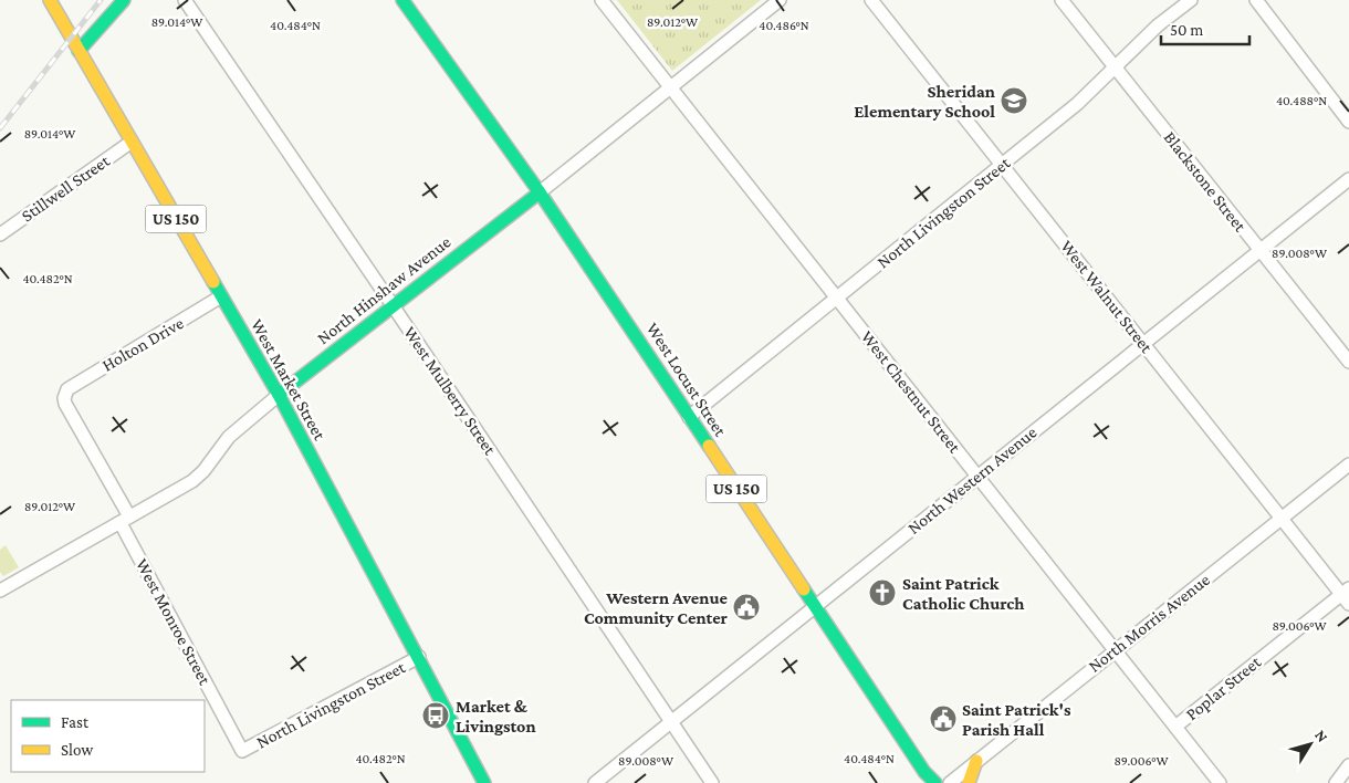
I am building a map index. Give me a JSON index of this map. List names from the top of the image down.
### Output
{
  "streets": {
    "main road": [
      "US 150",
      "North Hinshaw Avenue",
      "West Market Street",
      "West Locust Street"
    ],
    "street": [
      "Blackstone Street",
      "Stillwell Street",
      "North Livingston Street",
      "West Walnut Street",
      "Holton Drive",
      "West Mulberry Street",
      "West Chestnut Street",
      "North Western Avenue",
      "West Monroe Street",
      "North Morris Avenue",
      "Poplar Street"
    ]
  },
  "crossings": [
    ["Blackstone Street", "North Livingston Street"],
    ["Blackstone Street", "North Western Avenue"],
    ["Stillwell Street", "West Market Street"],
    ["North Livingston Street", "West Walnut Street"],
    ["North Livingston Street", "West Market Street"],
    ["North Livingston Street", "West Locust Street"],
    ["North Livingston Street", "West Chestnut Street"],
    ["North Livingston Street", "West Monroe Street"],
    ["North Hinshaw Avenue", "West Market Street"],
    ["North Hinshaw Avenue", "West Locust Street"],
    ["North Hinshaw Avenue", "West Mulberry Street"],
    ["North Hinshaw Avenue", "West Chestnut Street"],
    ["North Hinshaw Avenue", "West Monroe Street"],
    ["West Walnut Street", "North Western Avenue"],
    ["West Walnut Street", "North Morris Avenue"],
    ["West Walnut Street", "Poplar Street"],
    ["Holton Drive", "West Market Street"],
    ["Holton Drive", "West Monroe Street"],
    ["West Locust Street", "North Western Avenue"],
    ["West Mulberry Street", "North Western Avenue"],
    ["West Chestnut Street", "North Western Avenue"],
    ["West Chestnut Street", "North Morris Avenue"],
    ["West Chestnut Street", "Poplar Street"]
  ],
  "places": {
    "school or university": ["Sheridan Elementary School"],
    "church": ["Saint Patrick Catholic Church"],
    "public building": ["Western Avenue Community Center", "Saint Patrick's Parish Hall"],
    "bus stop": ["Market & Livingston"]
  },
  "legend": ["Fast", "Slow"],
  "scale_bar": "50 m",
  "north": "top right",
  "coordinates": [
    "89.014°W",
    "89.012°W",
    "40.484°N",
    "40.486°N",
    "40.488°N",
    "89.008°W",
    "40.482°N",
    "89.006°W"
  ]
}
